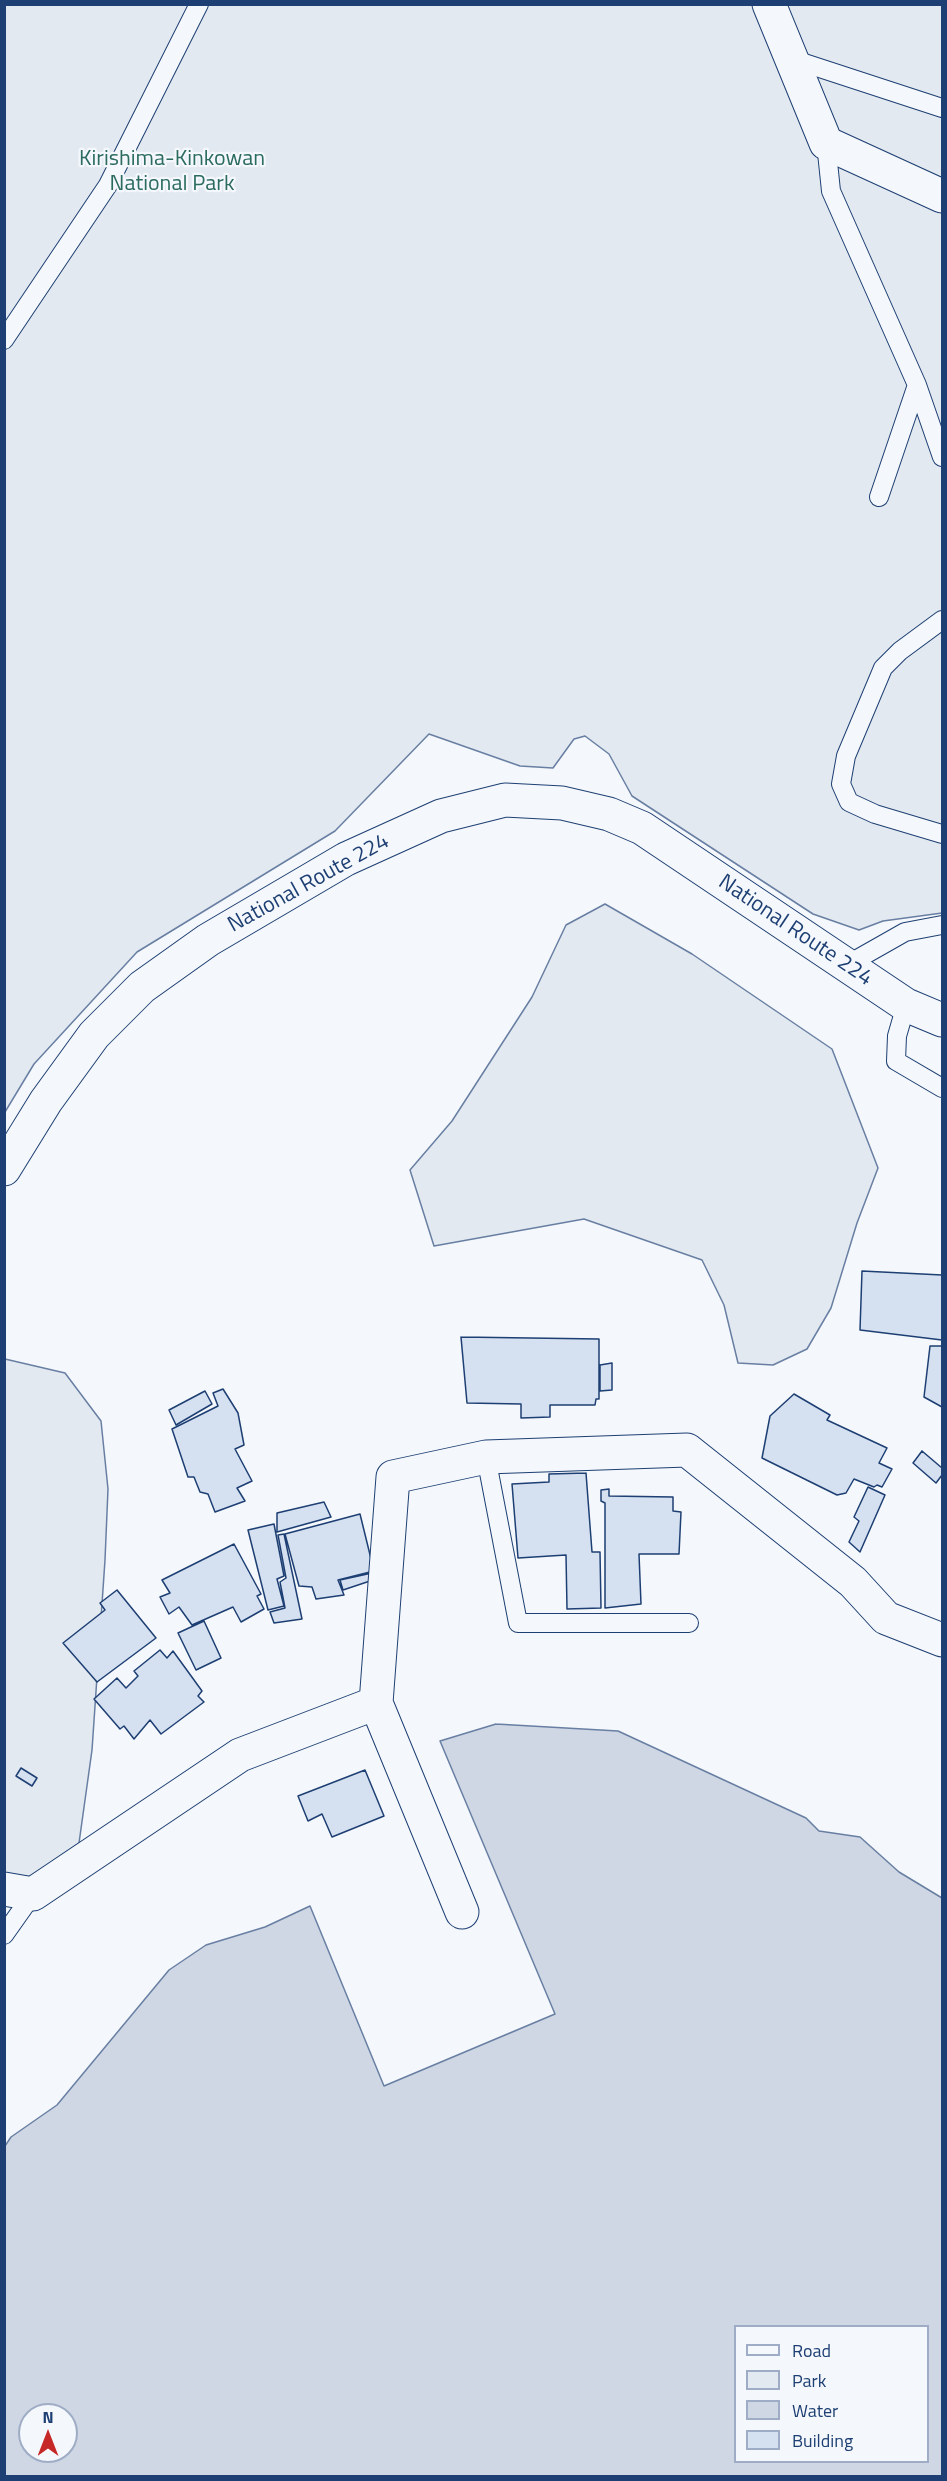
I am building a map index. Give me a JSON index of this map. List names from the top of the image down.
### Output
{
  "streets": {
    "main road": ["National Route 224"]
  },
  "parks": ["Kirishima-Kinkowan National Park"],
  "legend": [
    "Road",
    "Park",
    "Water",
    "Building"
  ],
  "north": "top"
}
